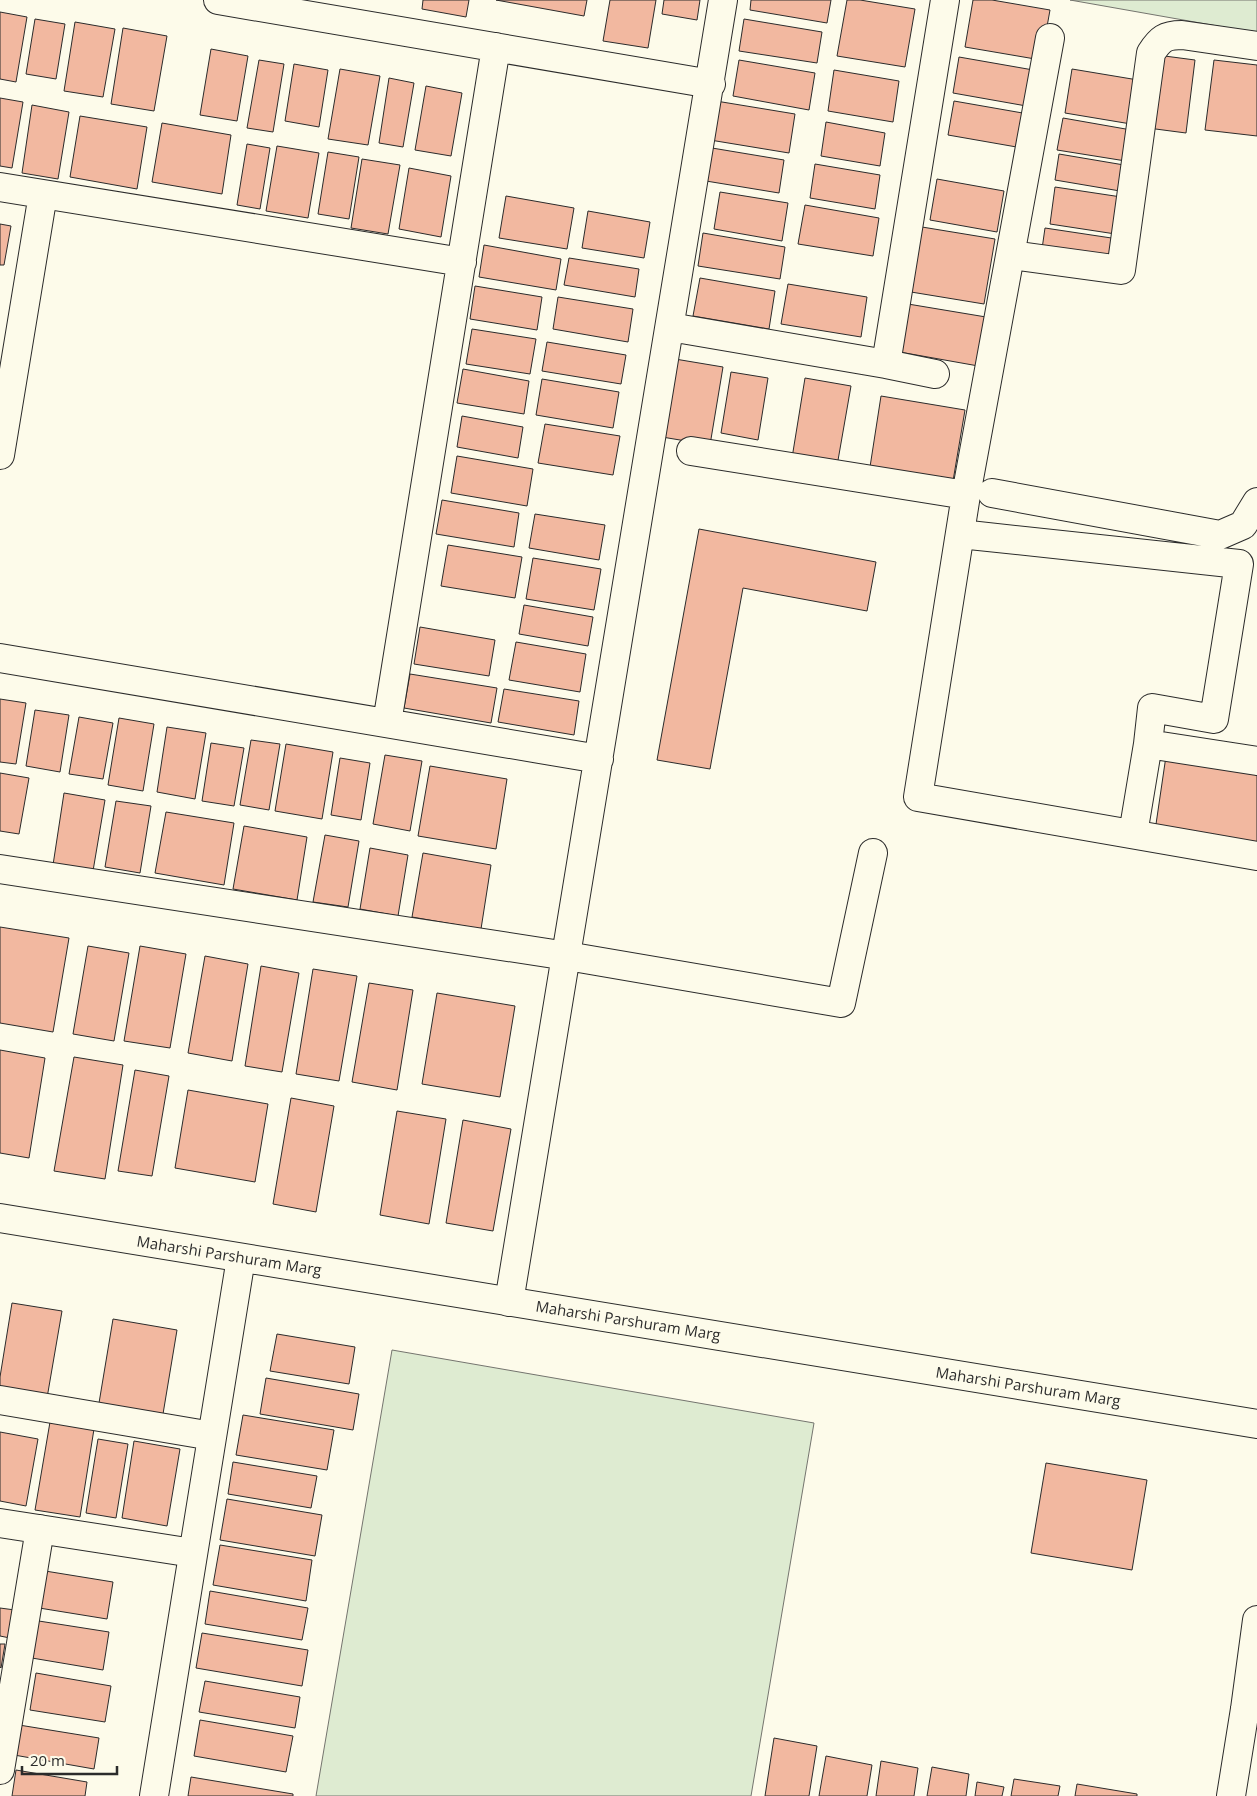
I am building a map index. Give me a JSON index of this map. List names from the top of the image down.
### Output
{
  "streets": {
    "street": ["Maharshi Parshuram Marg"]
  },
  "scale_bar": "20 m"
}
